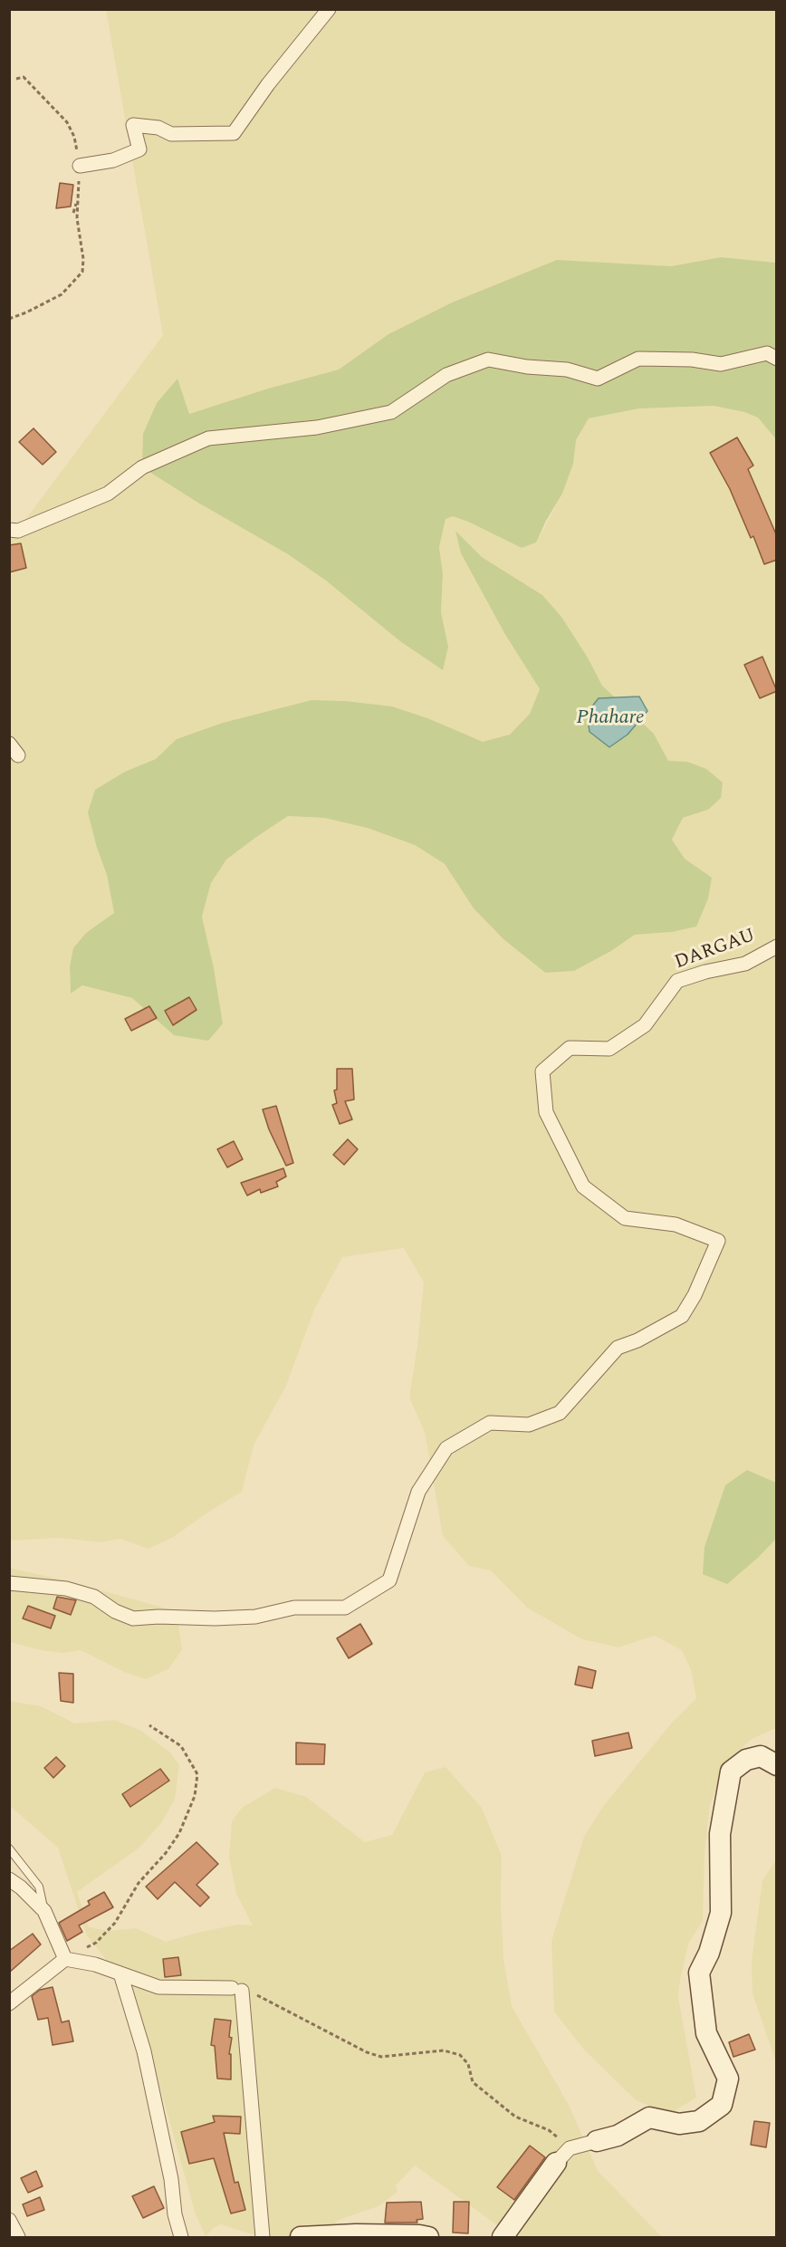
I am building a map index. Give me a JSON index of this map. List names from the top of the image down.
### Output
{
  "streets": {
    "street": ["DARGAU"]
  },
  "water": ["Phahare"]
}
